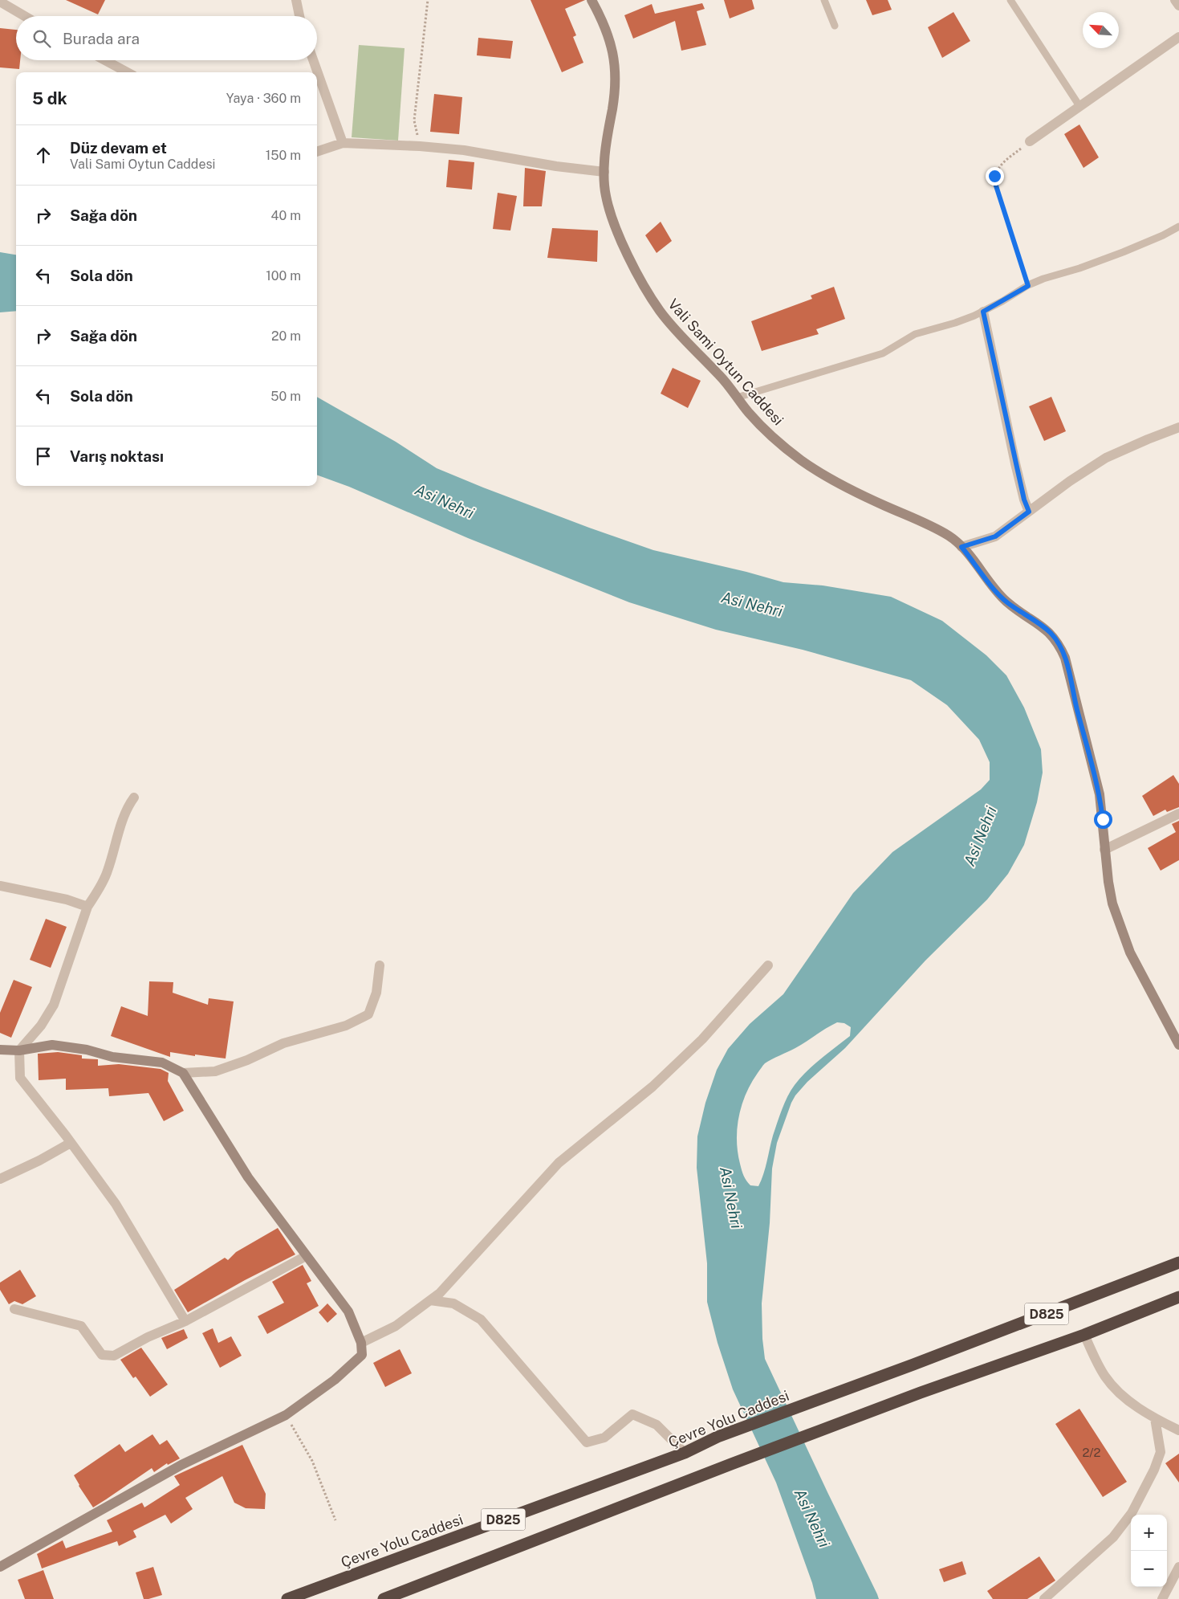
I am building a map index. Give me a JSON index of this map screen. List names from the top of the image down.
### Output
{
  "streets": {
    "highway": ["D825", "Çevre Yolu Caddesi"],
    "street": ["Vali Sami Oytun Caddesi"]
  },
  "water": ["Asi Nehri"],
  "house_numbers": ["2/2"],
  "north": "top left",
  "page": {
    "search": "Burada ara",
    "heading": ["5 dk", "Yaya · 360 m"],
    "list": [
      ["Düz devam et", "Vali Sami Oytun Caddesi", "150 m"],
      ["Sağa dön", "40 m"],
      ["Sola dön", "100 m"],
      ["Sağa dön", "20 m"],
      ["Sola dön", "50 m"],
      "Varış noktası"
    ],
    "map_buttons": ["+", "−"]
  }
}
